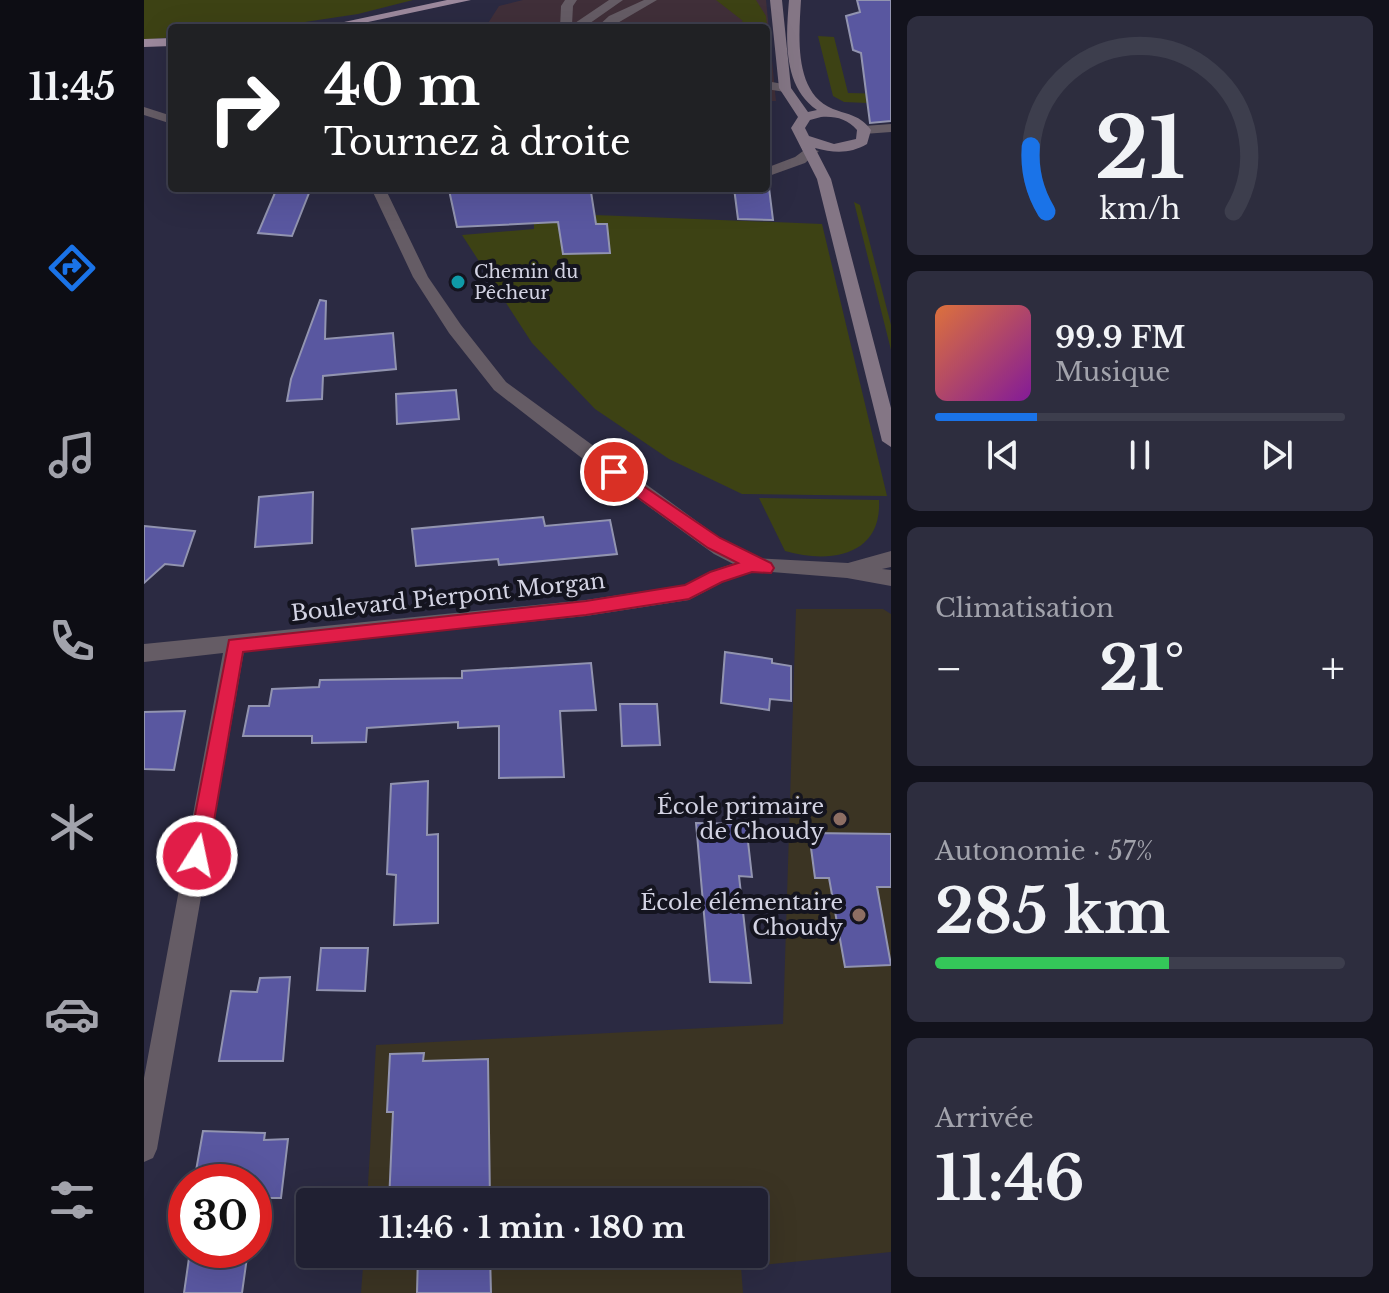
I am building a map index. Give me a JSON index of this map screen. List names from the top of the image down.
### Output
{
  "streets": {
    "street": ["Boulevard Pierpont Morgan"]
  },
  "places": ["Chemin du Pêcheur", "École primaire de Choudy", "École élémentaire Choudy"],
  "page": {
    "tabs": "11:45",
    "turn": ["40 m", "Tournez à droite"],
    "song": ["99.9 FM", "Musique"],
    "tile": [
      "Climatisation",
      ["Autonomie · 57%", "285 km"],
      ["Arrivée", "11:46"]
    ],
    "heat": ["−", "21°", "+"],
    "limit": "30",
    "trip": "11:46 · 1 min · 180 m",
    "gauge": ["21", "km/h"]
  }
}
